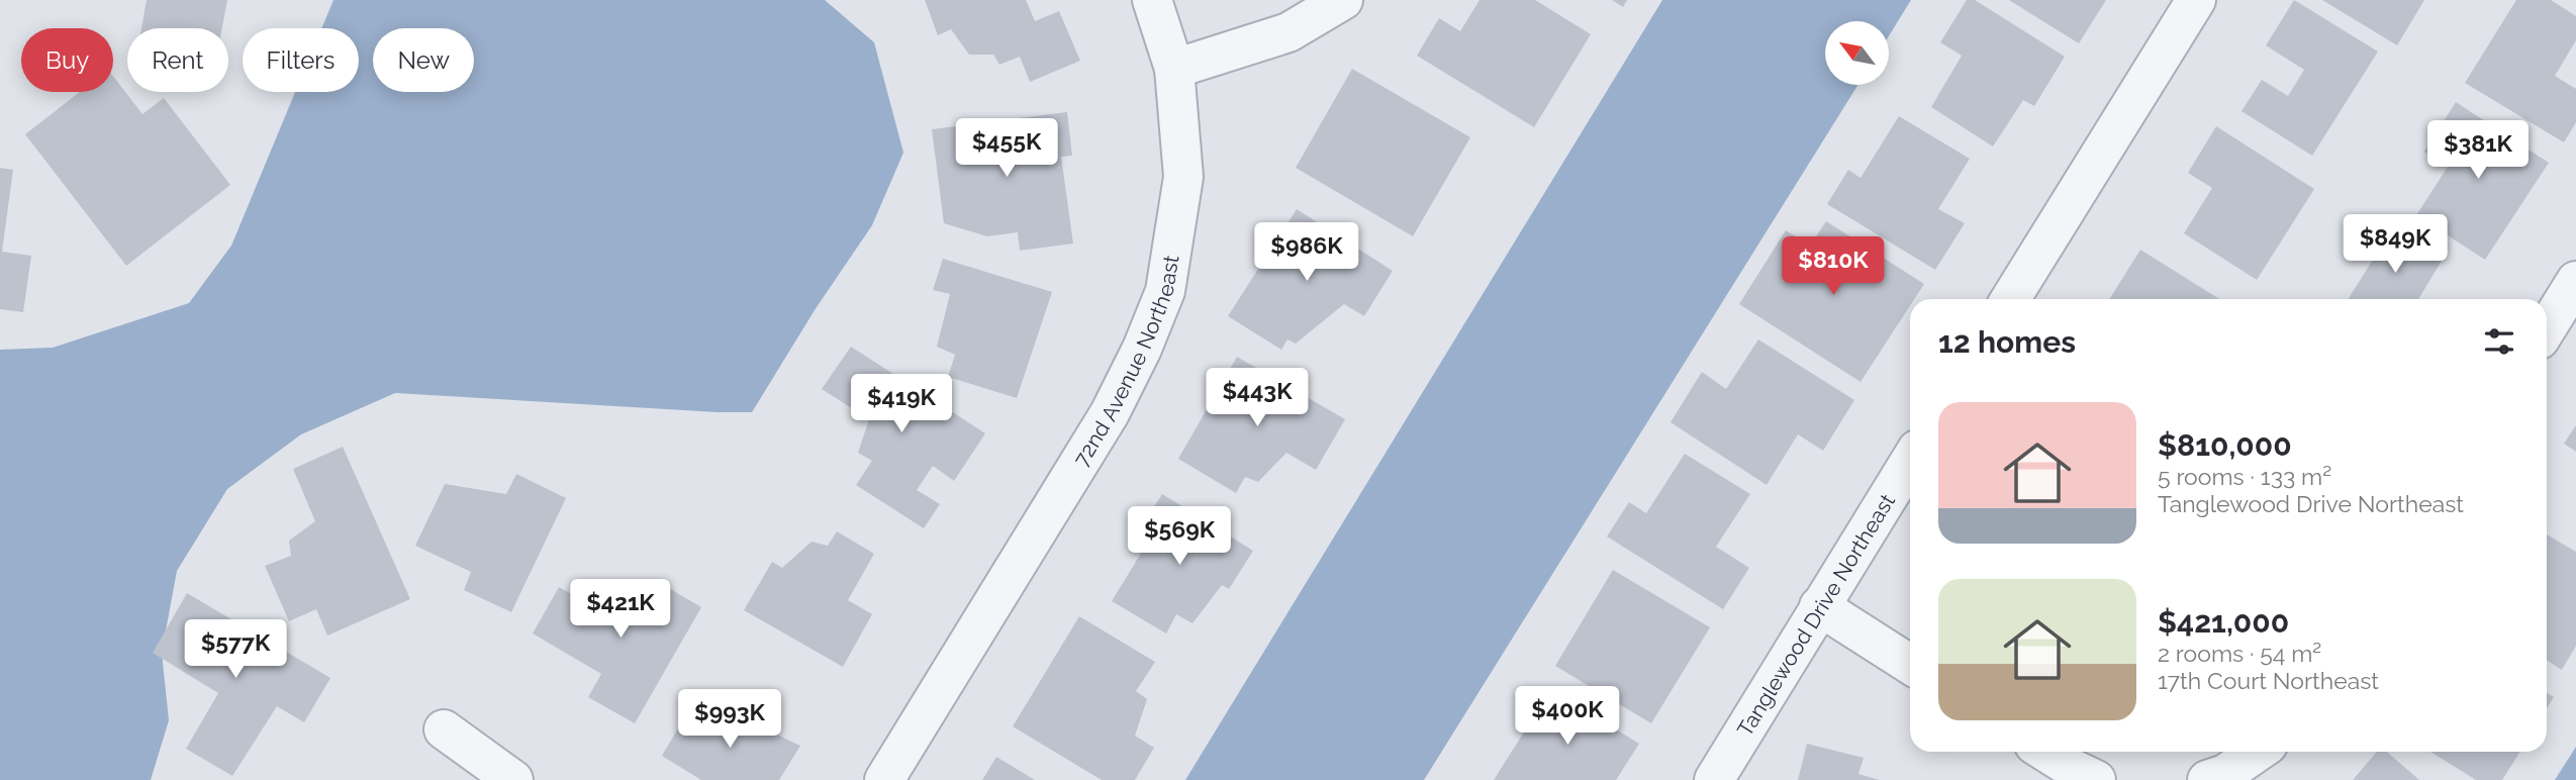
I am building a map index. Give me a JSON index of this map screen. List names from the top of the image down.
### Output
{
  "streets": {
    "street": ["72nd Avenue Northeast", "Tanglewood Drive Northeast"]
  },
  "north": "top left",
  "page": {
    "chip": [
      "Buy",
      "Rent",
      "Filters",
      "New"
    ],
    "price": [
      "$455K",
      "$381K",
      "$849K",
      "$986K",
      "$810K",
      "$443K",
      "$419K",
      "$569K",
      "$421K",
      "$577K",
      "$400K",
      "$993K"
    ],
    "heading": "12 homes",
    "list": [
      {
        "name": "$810,000",
        "note": "5 rooms · 133 m² · Tanglewood Drive Northeast"
      },
      {
        "name": "$421,000",
        "note": "2 rooms · 54 m² · 17th Court Northeast"
      }
    ]
  }
}
